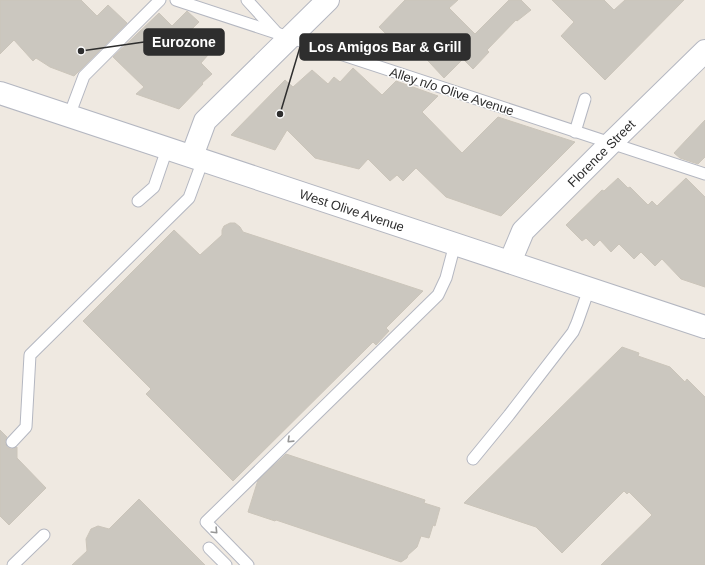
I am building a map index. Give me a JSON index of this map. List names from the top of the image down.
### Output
{
  "streets": {
    "main road": ["Florence Street", "West Olive Avenue"],
    "lane": ["Alley n/o Olive Avenue"]
  },
  "crossings": [
    ["Alley n/o Olive Avenue", "Florence Street"],
    ["Florence Street", "West Olive Avenue"]
  ],
  "places": ["Eurozone", "Los Amigos Bar & Grill"]
}
